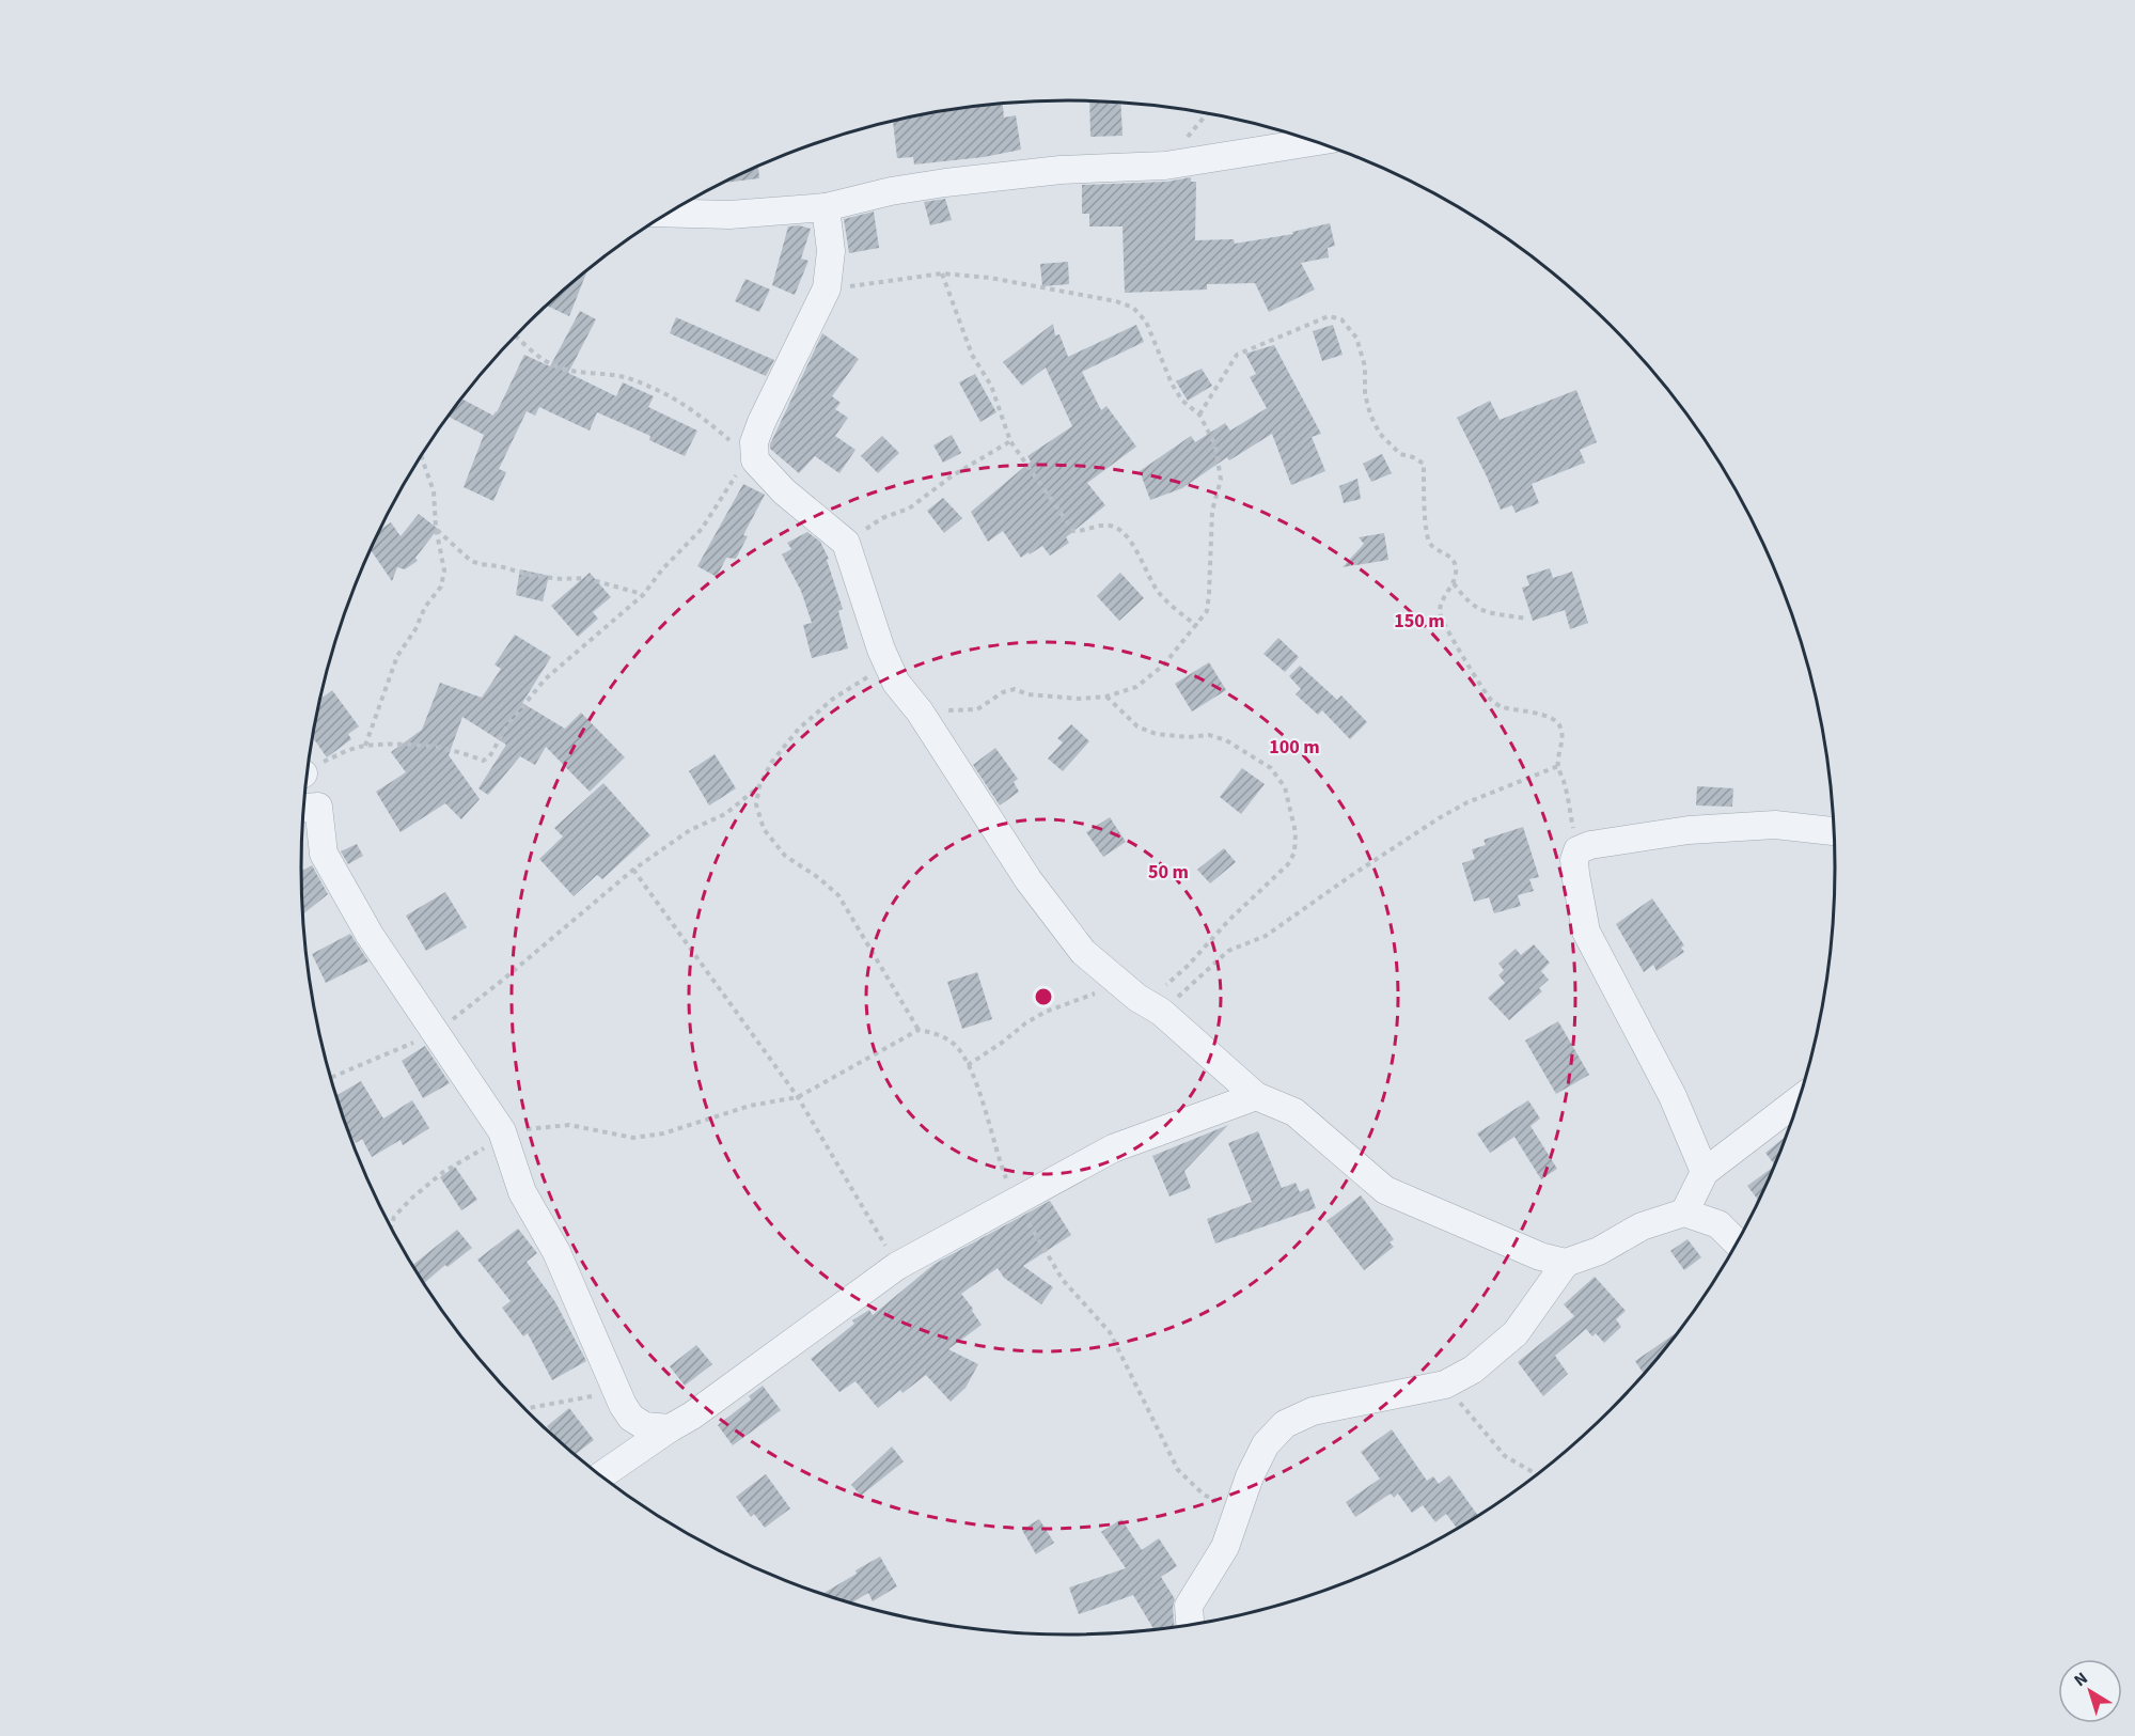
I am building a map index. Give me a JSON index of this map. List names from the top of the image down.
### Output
{
  "north": "top left",
  "rings": ["150 m", "100 m", "50 m"]
}
